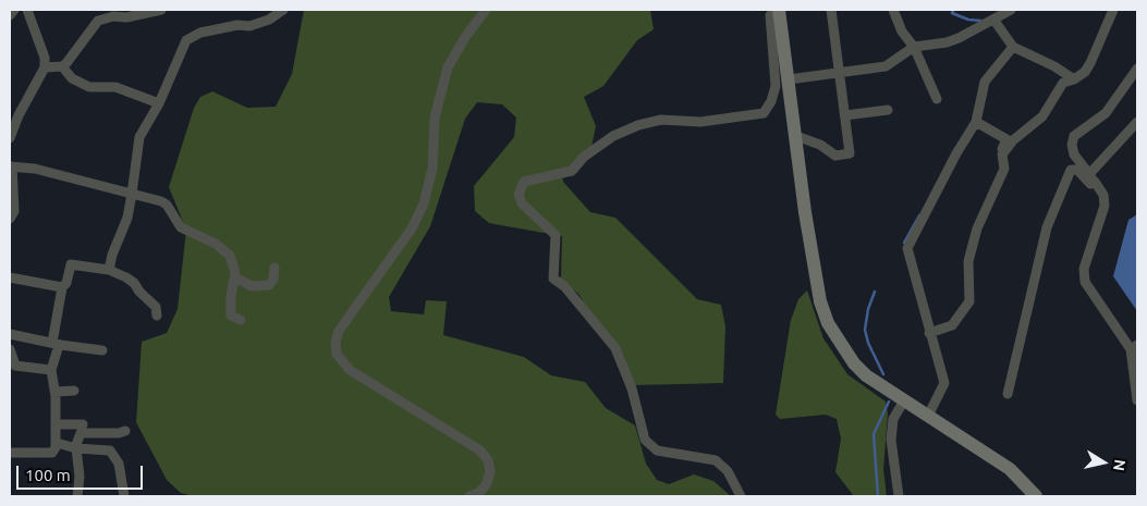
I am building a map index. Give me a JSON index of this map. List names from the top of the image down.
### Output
{
  "scale_bar": "100 m",
  "north": "right"
}
